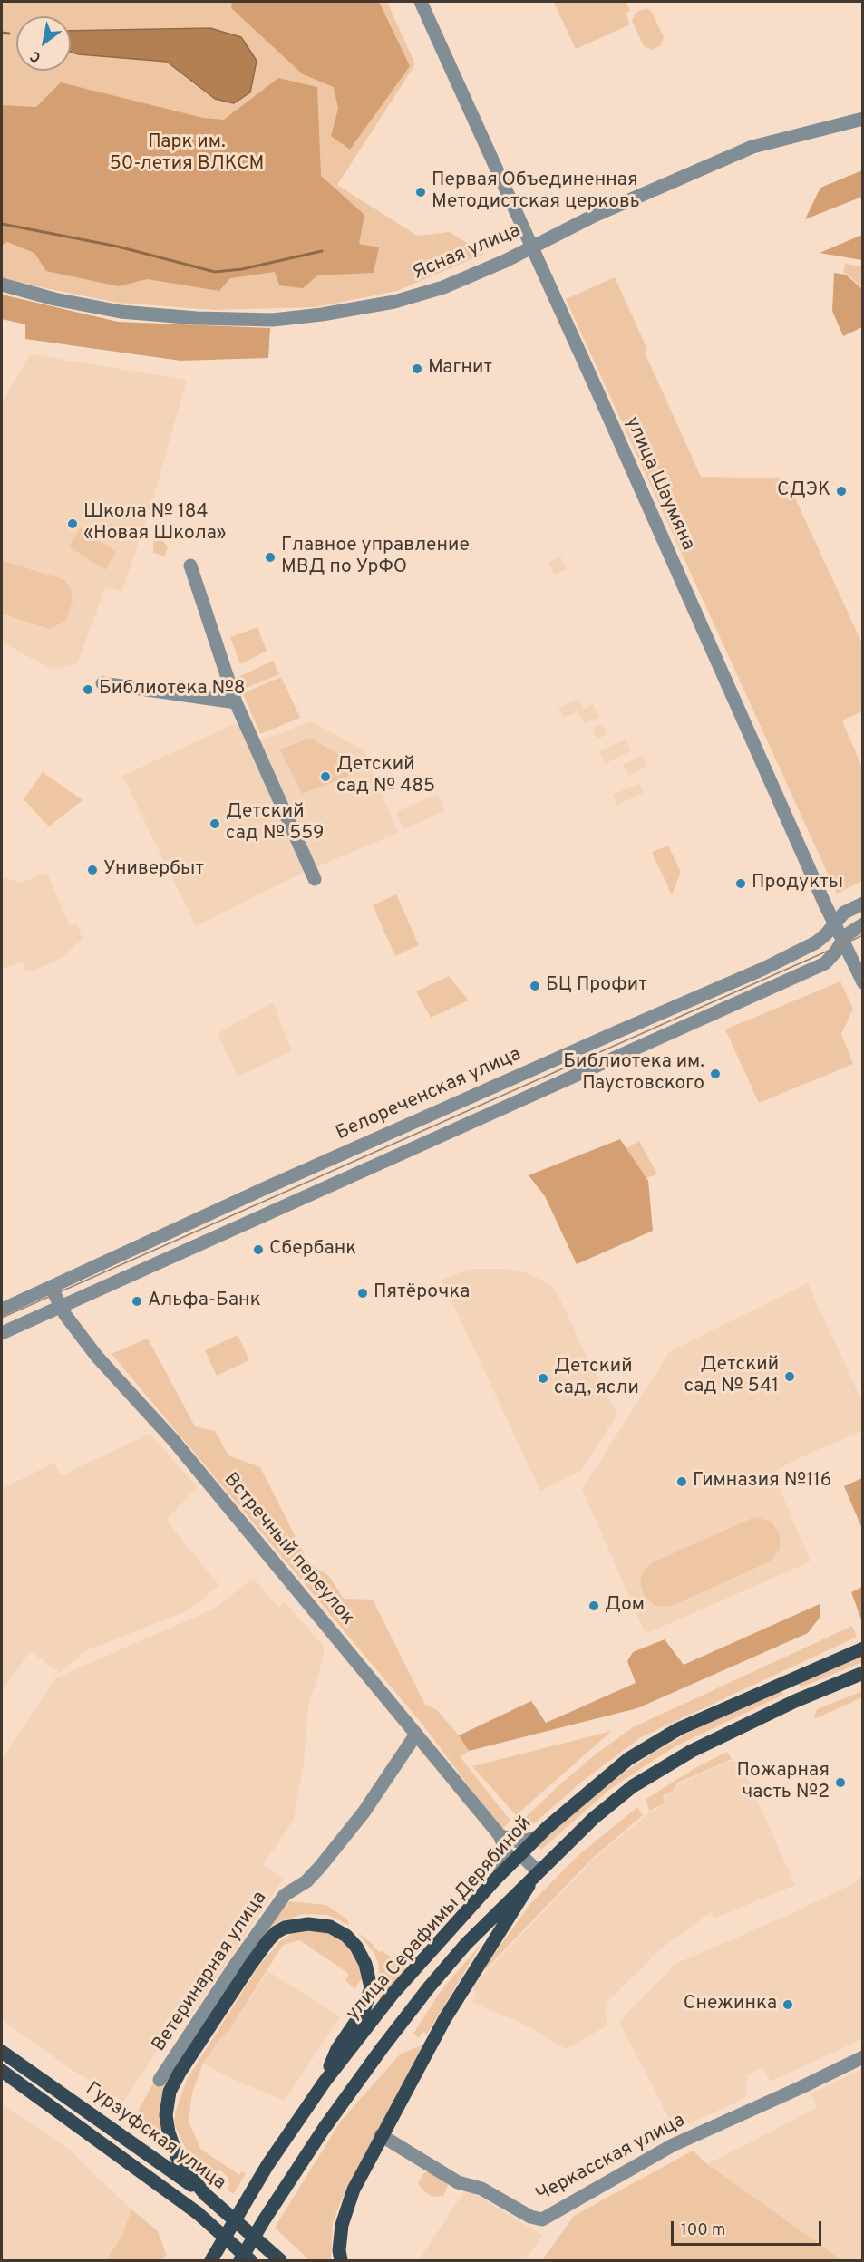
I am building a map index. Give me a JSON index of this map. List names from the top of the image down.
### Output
{
  "streets": {
    "main road": ["улица Серафимы Дерябиной", "Гурзуфская улица"],
    "street": [
      "Ясная улица",
      "улица Шаумяна",
      "Белореченская улица",
      "Встречный переулок",
      "Ветеринарная улица",
      "Черкасская улица"
    ]
  },
  "crossings": [
    ["Ясная улица", "улица Шаумяна"],
    ["улица Шаумяна", "Белореченская улица"],
    ["Белореченская улица", "Встречный переулок"],
    ["Встречный переулок", "улица Серафимы Дерябиной"],
    ["Встречный переулок", "Ветеринарная улица"]
  ],
  "parks": ["Парк им. 50-летия ВЛКСМ"],
  "places": [
    "Первая Объединенная Методистская церковь",
    "Магнит",
    "СДЭК",
    "Школа № 184 «Новая Школа»",
    "Главное управление МВД по УрФО",
    "Библиотека №8",
    "Детский сад № 485",
    "Детский сад № 559",
    "Универбыт",
    "Продукты",
    "БЦ Профит",
    "Библиотека им. Паустовского",
    "Сбербанк",
    "Пятёрочка",
    "Альфа-Банк",
    "Детский сад № 541",
    "Детский сад, ясли",
    "Гимназия №116",
    "Дом",
    "Пожарная часть №2",
    "Снежинка"
  ],
  "scale_bar": "100 m",
  "north": "bottom left"
}
